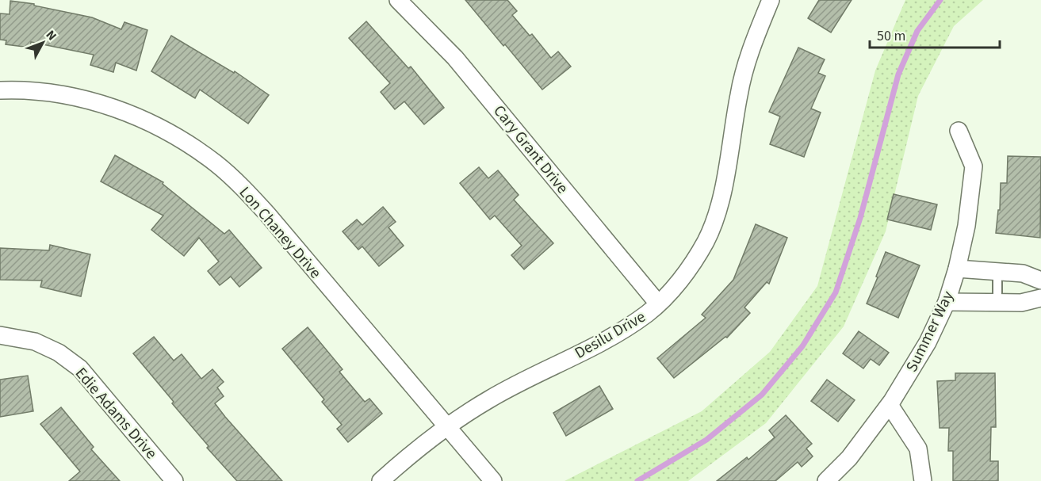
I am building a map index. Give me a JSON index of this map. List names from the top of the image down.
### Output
{
  "streets": {
    "street": [
      "Cary Grant Drive",
      "Lon Chaney Drive",
      "Summer Way",
      "Desilu Drive",
      "Edie Adams Drive"
    ]
  },
  "crossings": [
    ["Cary Grant Drive", "Desilu Drive"],
    ["Lon Chaney Drive", "Desilu Drive"]
  ],
  "scale_bar": "50 m",
  "north": "top right"
}
